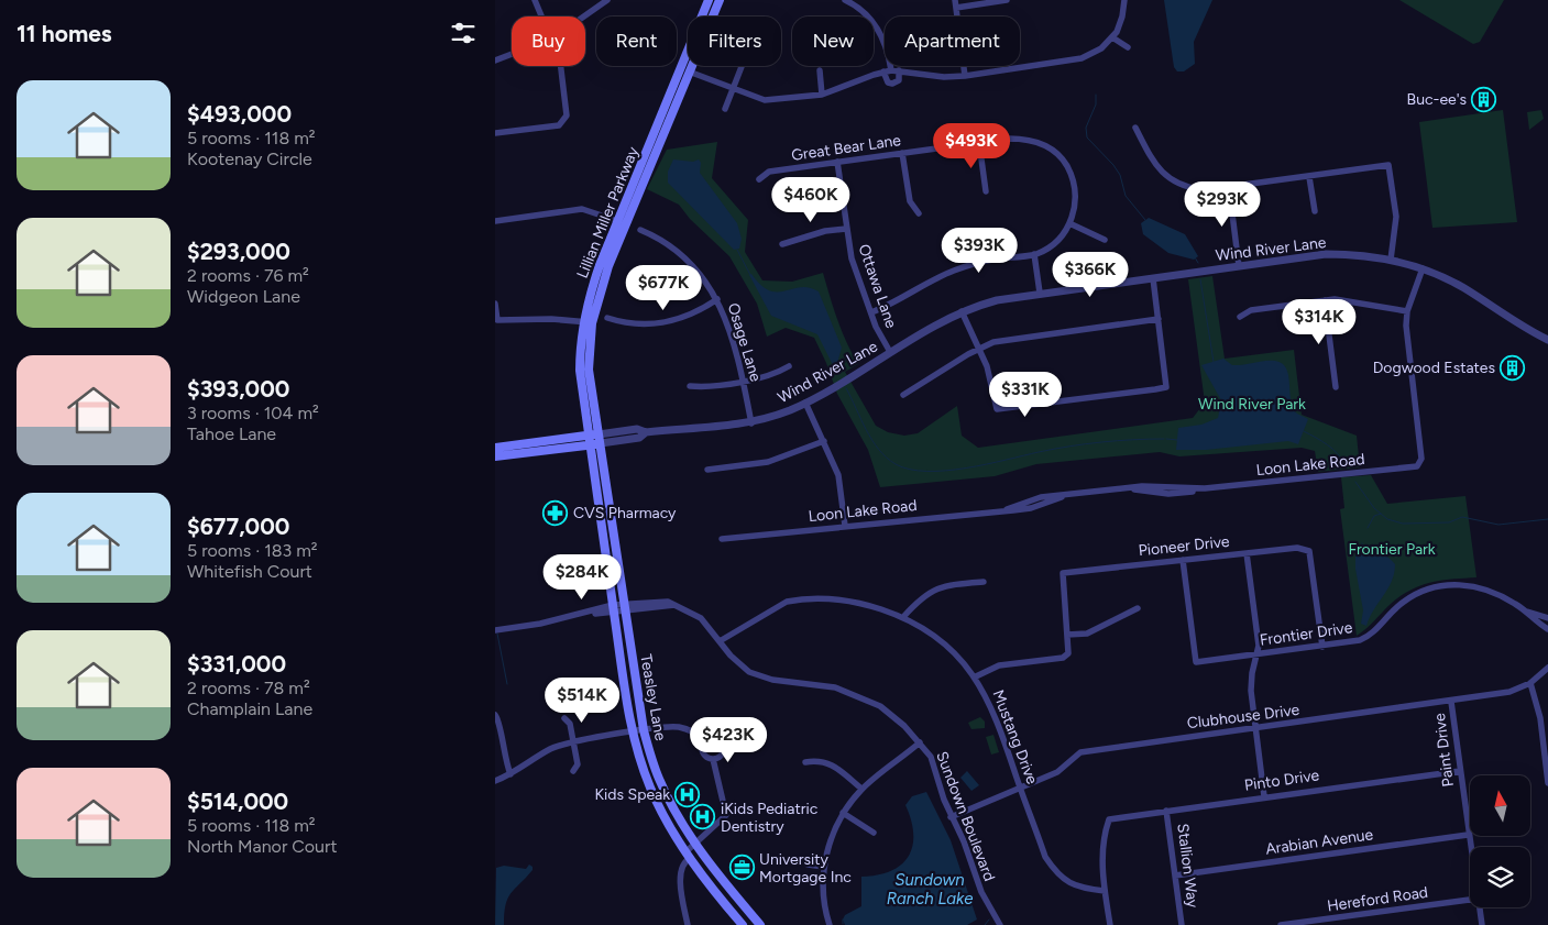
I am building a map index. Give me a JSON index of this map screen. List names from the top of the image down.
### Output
{
  "streets": {
    "main road": ["Lillian Miller Parkway", "Teasley Lane"],
    "street": [
      "Great Bear Lane",
      "Wind River Lane",
      "Ottawa Lane",
      "Osage Lane",
      "Loon Lake Road",
      "Pioneer Drive",
      "Frontier Drive",
      "Clubhouse Drive",
      "Mustang Drive",
      "Paint Drive",
      "Pinto Drive",
      "Sundown Boulevard",
      "Arabian Avenue",
      "Stallion Way",
      "Hereford Road"
    ]
  },
  "crossings": [
    ["Great Bear Lane", "Ottawa Lane"],
    ["Lillian Miller Parkway", "Wind River Lane"],
    ["Lillian Miller Parkway", "Teasley Lane"],
    ["Wind River Lane", "Ottawa Lane"],
    ["Wind River Lane", "Osage Lane"],
    ["Wind River Lane", "Teasley Lane"],
    ["Pioneer Drive", "Frontier Drive"],
    ["Teasley Lane", "Sundown Boulevard"],
    ["Clubhouse Drive", "Mustang Drive"],
    ["Clubhouse Drive", "Paint Drive"],
    ["Clubhouse Drive", "Sundown Boulevard"],
    ["Mustang Drive", "Pinto Drive"],
    ["Mustang Drive", "Sundown Boulevard"],
    ["Paint Drive", "Pinto Drive"],
    ["Paint Drive", "Arabian Avenue"],
    ["Pinto Drive", "Stallion Way"],
    ["Arabian Avenue", "Stallion Way"]
  ],
  "water": ["Sundown Ranch Lake"],
  "parks": ["Wind River Park", "Frontier Park"],
  "places": {
    "building": ["Buc-ee's", "Dogwood Estates"],
    "pharmacy": ["CVS Pharmacy"],
    "hospital": ["Kids Speak", "iKids Pediatric Dentistry"],
    "office": ["University Mortgage Inc"]
  },
  "north": "top",
  "page": {
    "heading": "11 homes",
    "chip": [
      "Buy",
      "Rent",
      "Filters",
      "New",
      "Apartment"
    ],
    "list": [
      {
        "name": "$493,000",
        "note": "5 rooms · 118 m² · Kootenay Circle"
      },
      {
        "name": "$293,000",
        "note": "2 rooms · 76 m² · Widgeon Lane"
      },
      {
        "name": "$393,000",
        "note": "3 rooms · 104 m² · Tahoe Lane"
      },
      {
        "name": "$677,000",
        "note": "5 rooms · 183 m² · Whitefish Court"
      },
      {
        "name": "$331,000",
        "note": "2 rooms · 78 m² · Champlain Lane"
      },
      {
        "name": "$514,000",
        "note": "5 rooms · 118 m² · North Manor Court"
      }
    ],
    "price": [
      "$493K",
      "$460K",
      "$293K",
      "$393K",
      "$366K",
      "$677K",
      "$314K",
      "$331K",
      "$284K",
      "$514K",
      "$423K"
    ]
  }
}
